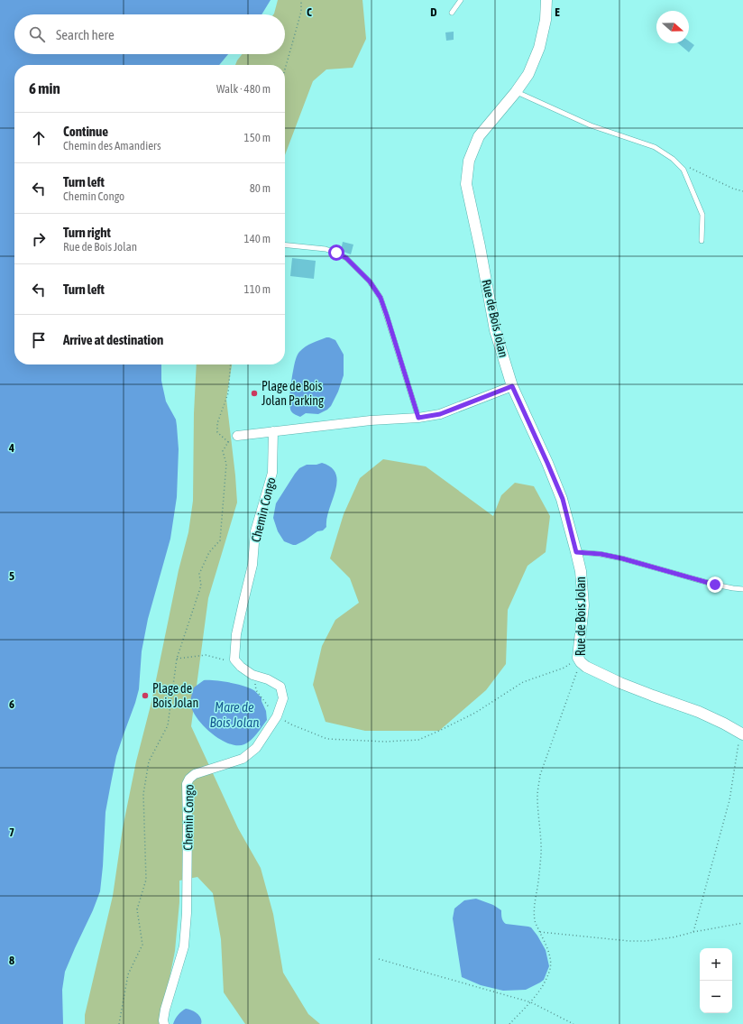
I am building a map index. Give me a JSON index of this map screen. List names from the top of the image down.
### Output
{
  "streets": {
    "street": ["Rue de Bois Jolan", "Chemin Congo"]
  },
  "water": ["Mare de Bois Jolan"],
  "places": ["Plage de Bois Jolan Parking", "Plage de Bois Jolan"],
  "north": "right",
  "page": {
    "search": "Search here",
    "heading": ["6 min", "Walk · 480 m"],
    "list": [
      ["Continue", "Chemin des Amandiers", "150 m"],
      ["Turn left", "Chemin Congo", "80 m"],
      ["Turn right", "Rue de Bois Jolan", "140 m"],
      ["Turn left", "110 m"],
      "Arrive at destination"
    ],
    "map_buttons": ["+", "−"]
  },
  "grid": {
    "columns": ["C", "D", "E"],
    "rows": [
      "4",
      "5",
      "6",
      "7",
      "8"
    ]
  }
}
